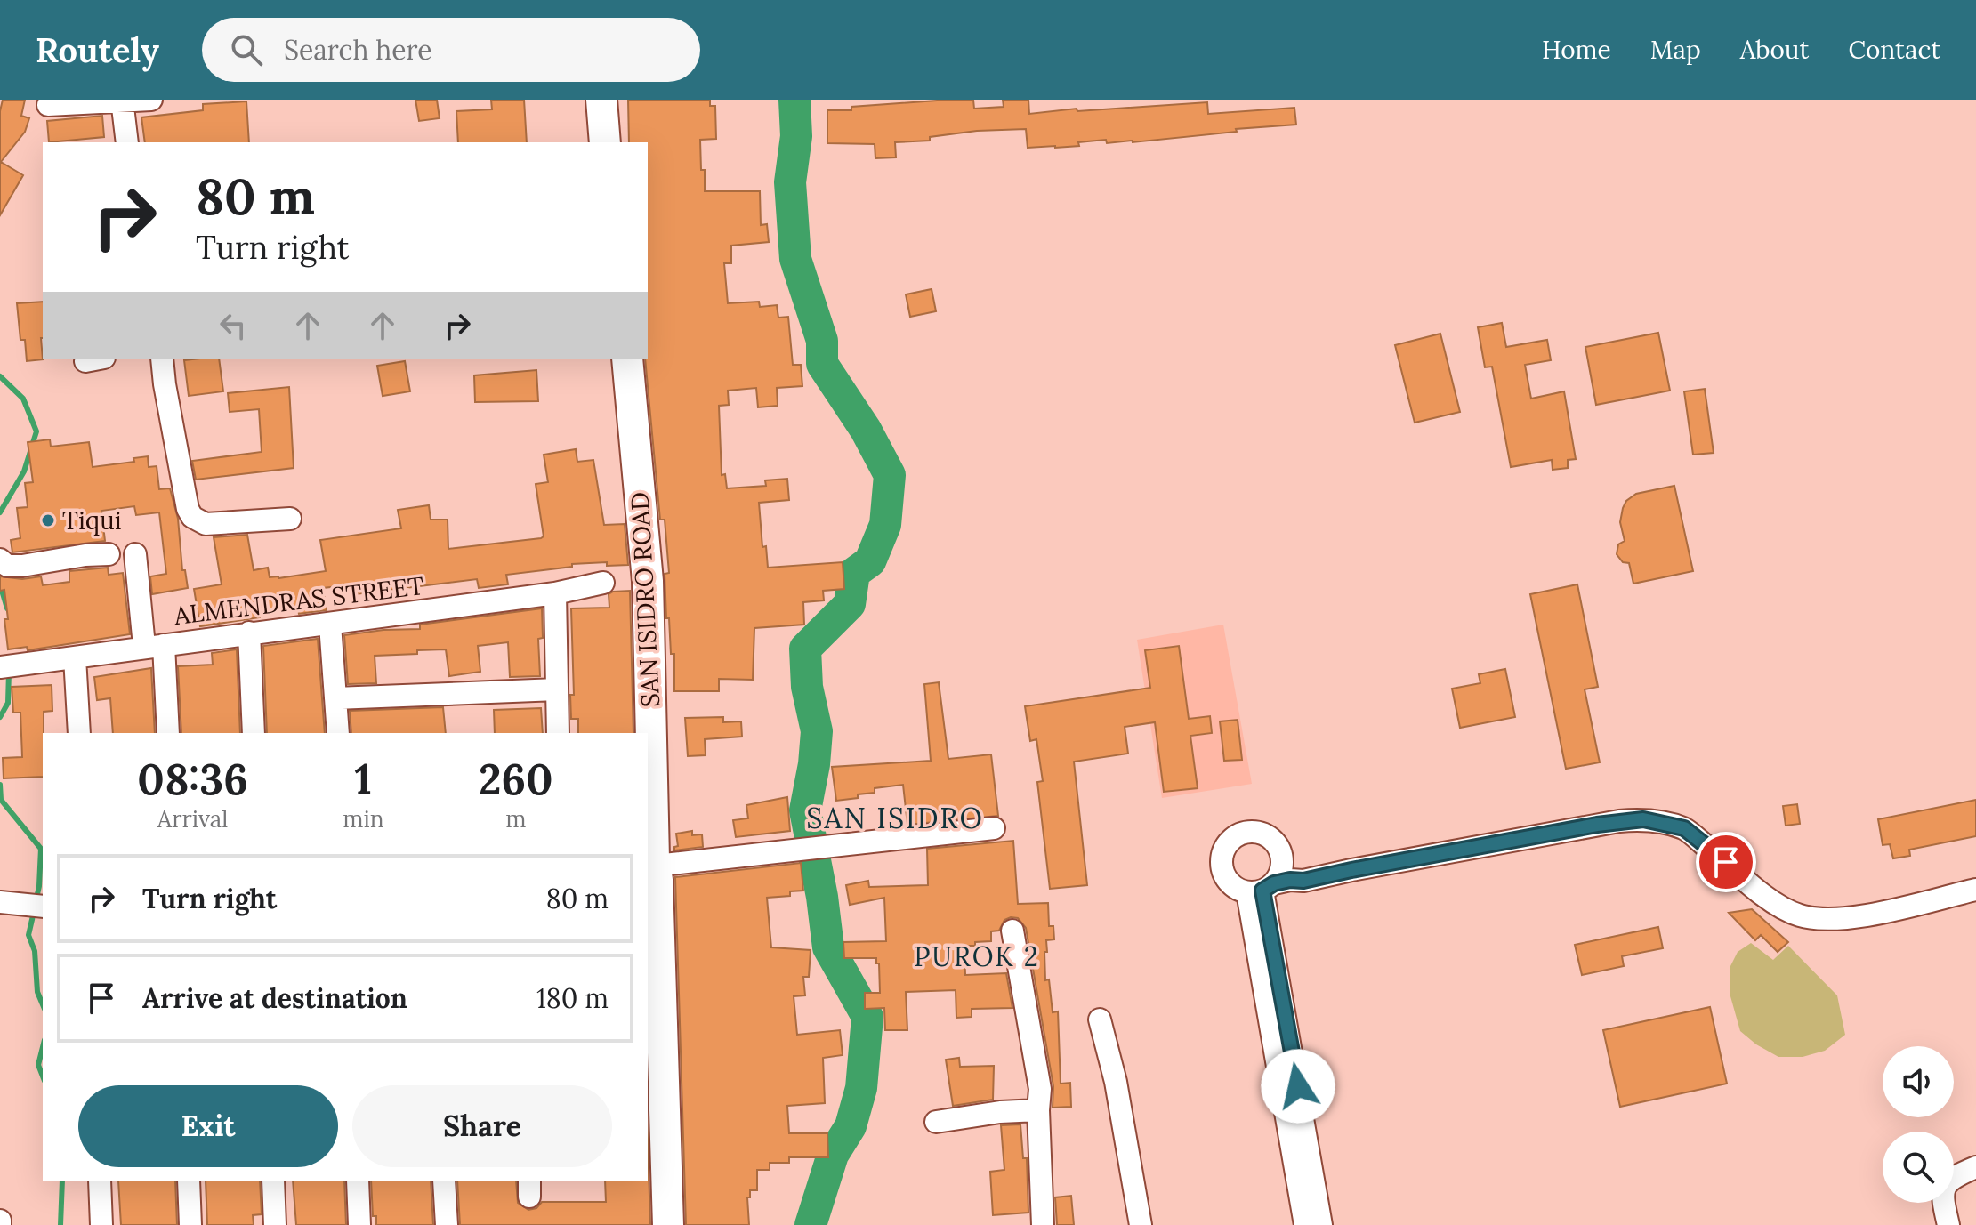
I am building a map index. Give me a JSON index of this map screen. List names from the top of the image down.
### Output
{
  "streets": {
    "main road": ["SAN ISIDRO ROAD"],
    "street": ["ALMENDRAS STREET"]
  },
  "districts": ["SAN ISIDRO", "PUROK 2"],
  "places": ["Tiqui"],
  "page": {
    "header": "Routely",
    "search": "Search here",
    "nav": [
      "Home",
      "Map",
      "About",
      "Contact"
    ],
    "turn": ["80 m", "Turn right"],
    "eta": [
      "08:36",
      "Arrival",
      "1",
      "min",
      "260",
      "m"
    ],
    "list": [
      {
        "name": "Turn right",
        "value": "80 m"
      },
      {
        "name": "Arrive at destination",
        "value": "180 m"
      }
    ],
    "buttons": ["Exit", "Share"]
  }
}
